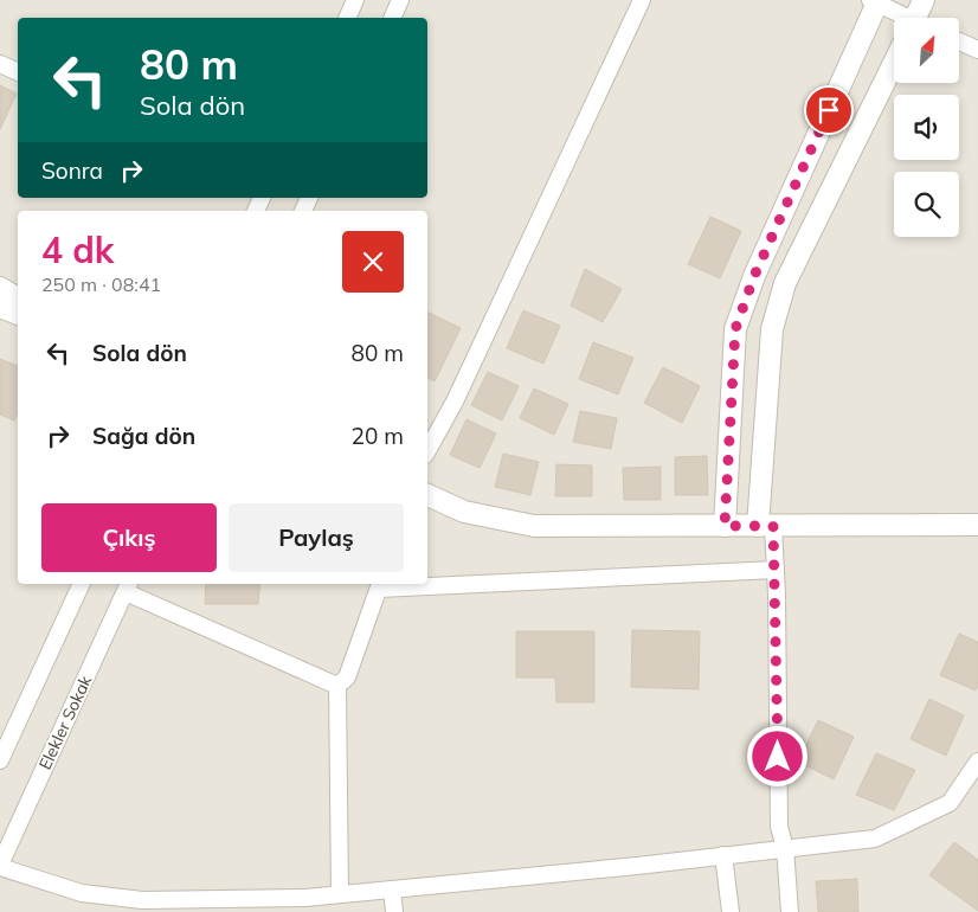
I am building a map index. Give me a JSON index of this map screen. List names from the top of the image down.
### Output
{
  "streets": {
    "street": ["Elekler Sokak"]
  },
  "north": "top right",
  "page": {
    "turn": ["80 m", "Sola dön"],
    "then": "Sonra",
    "heading": ["4 dk", "250 m · 08:41"],
    "list": [
      {
        "name": "Sola dön",
        "value": "80 m"
      },
      {
        "name": "Sağa dön",
        "value": "20 m"
      }
    ],
    "buttons": ["Çıkış", "Paylaş"]
  }
}
